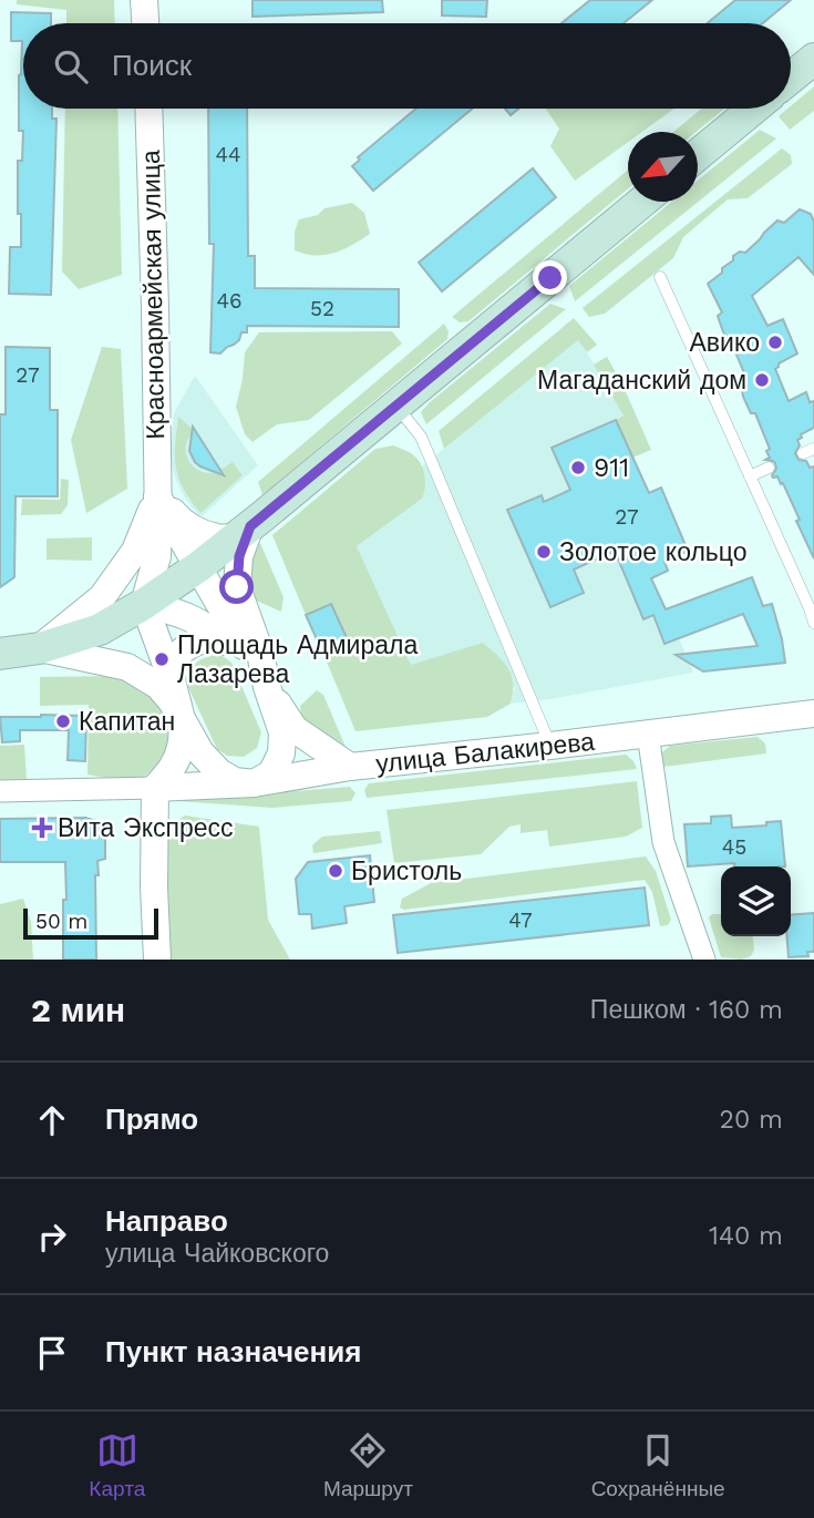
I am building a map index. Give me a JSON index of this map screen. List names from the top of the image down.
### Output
{
  "streets": {
    "street": ["Красноармейская улица", "улица Балакирева"]
  },
  "places": {
    "other": [
      "Авико",
      "Магаданский дом",
      "911",
      "Золотое кольцо",
      "Площадь Адмирала Лазарева",
      "Капитан",
      "Бристоль"
    ],
    "health": ["Вита Экспресс"]
  },
  "house_numbers": [
    "44",
    "46",
    "52",
    "27",
    "27",
    "45",
    "47"
  ],
  "scale_bar": "50 m",
  "north": "bottom left",
  "page": {
    "search": "Поиск",
    "scale": "50 m",
    "heading": ["2 мин", "Пешком · 160 m"],
    "list": [
      ["Прямо", "20 m"],
      ["Направо", "улица Чайковского", "140 m"],
      "Пункт назначения"
    ],
    "nav": ["Карта", "Маршрут", "Сохранённые"]
  }
}
